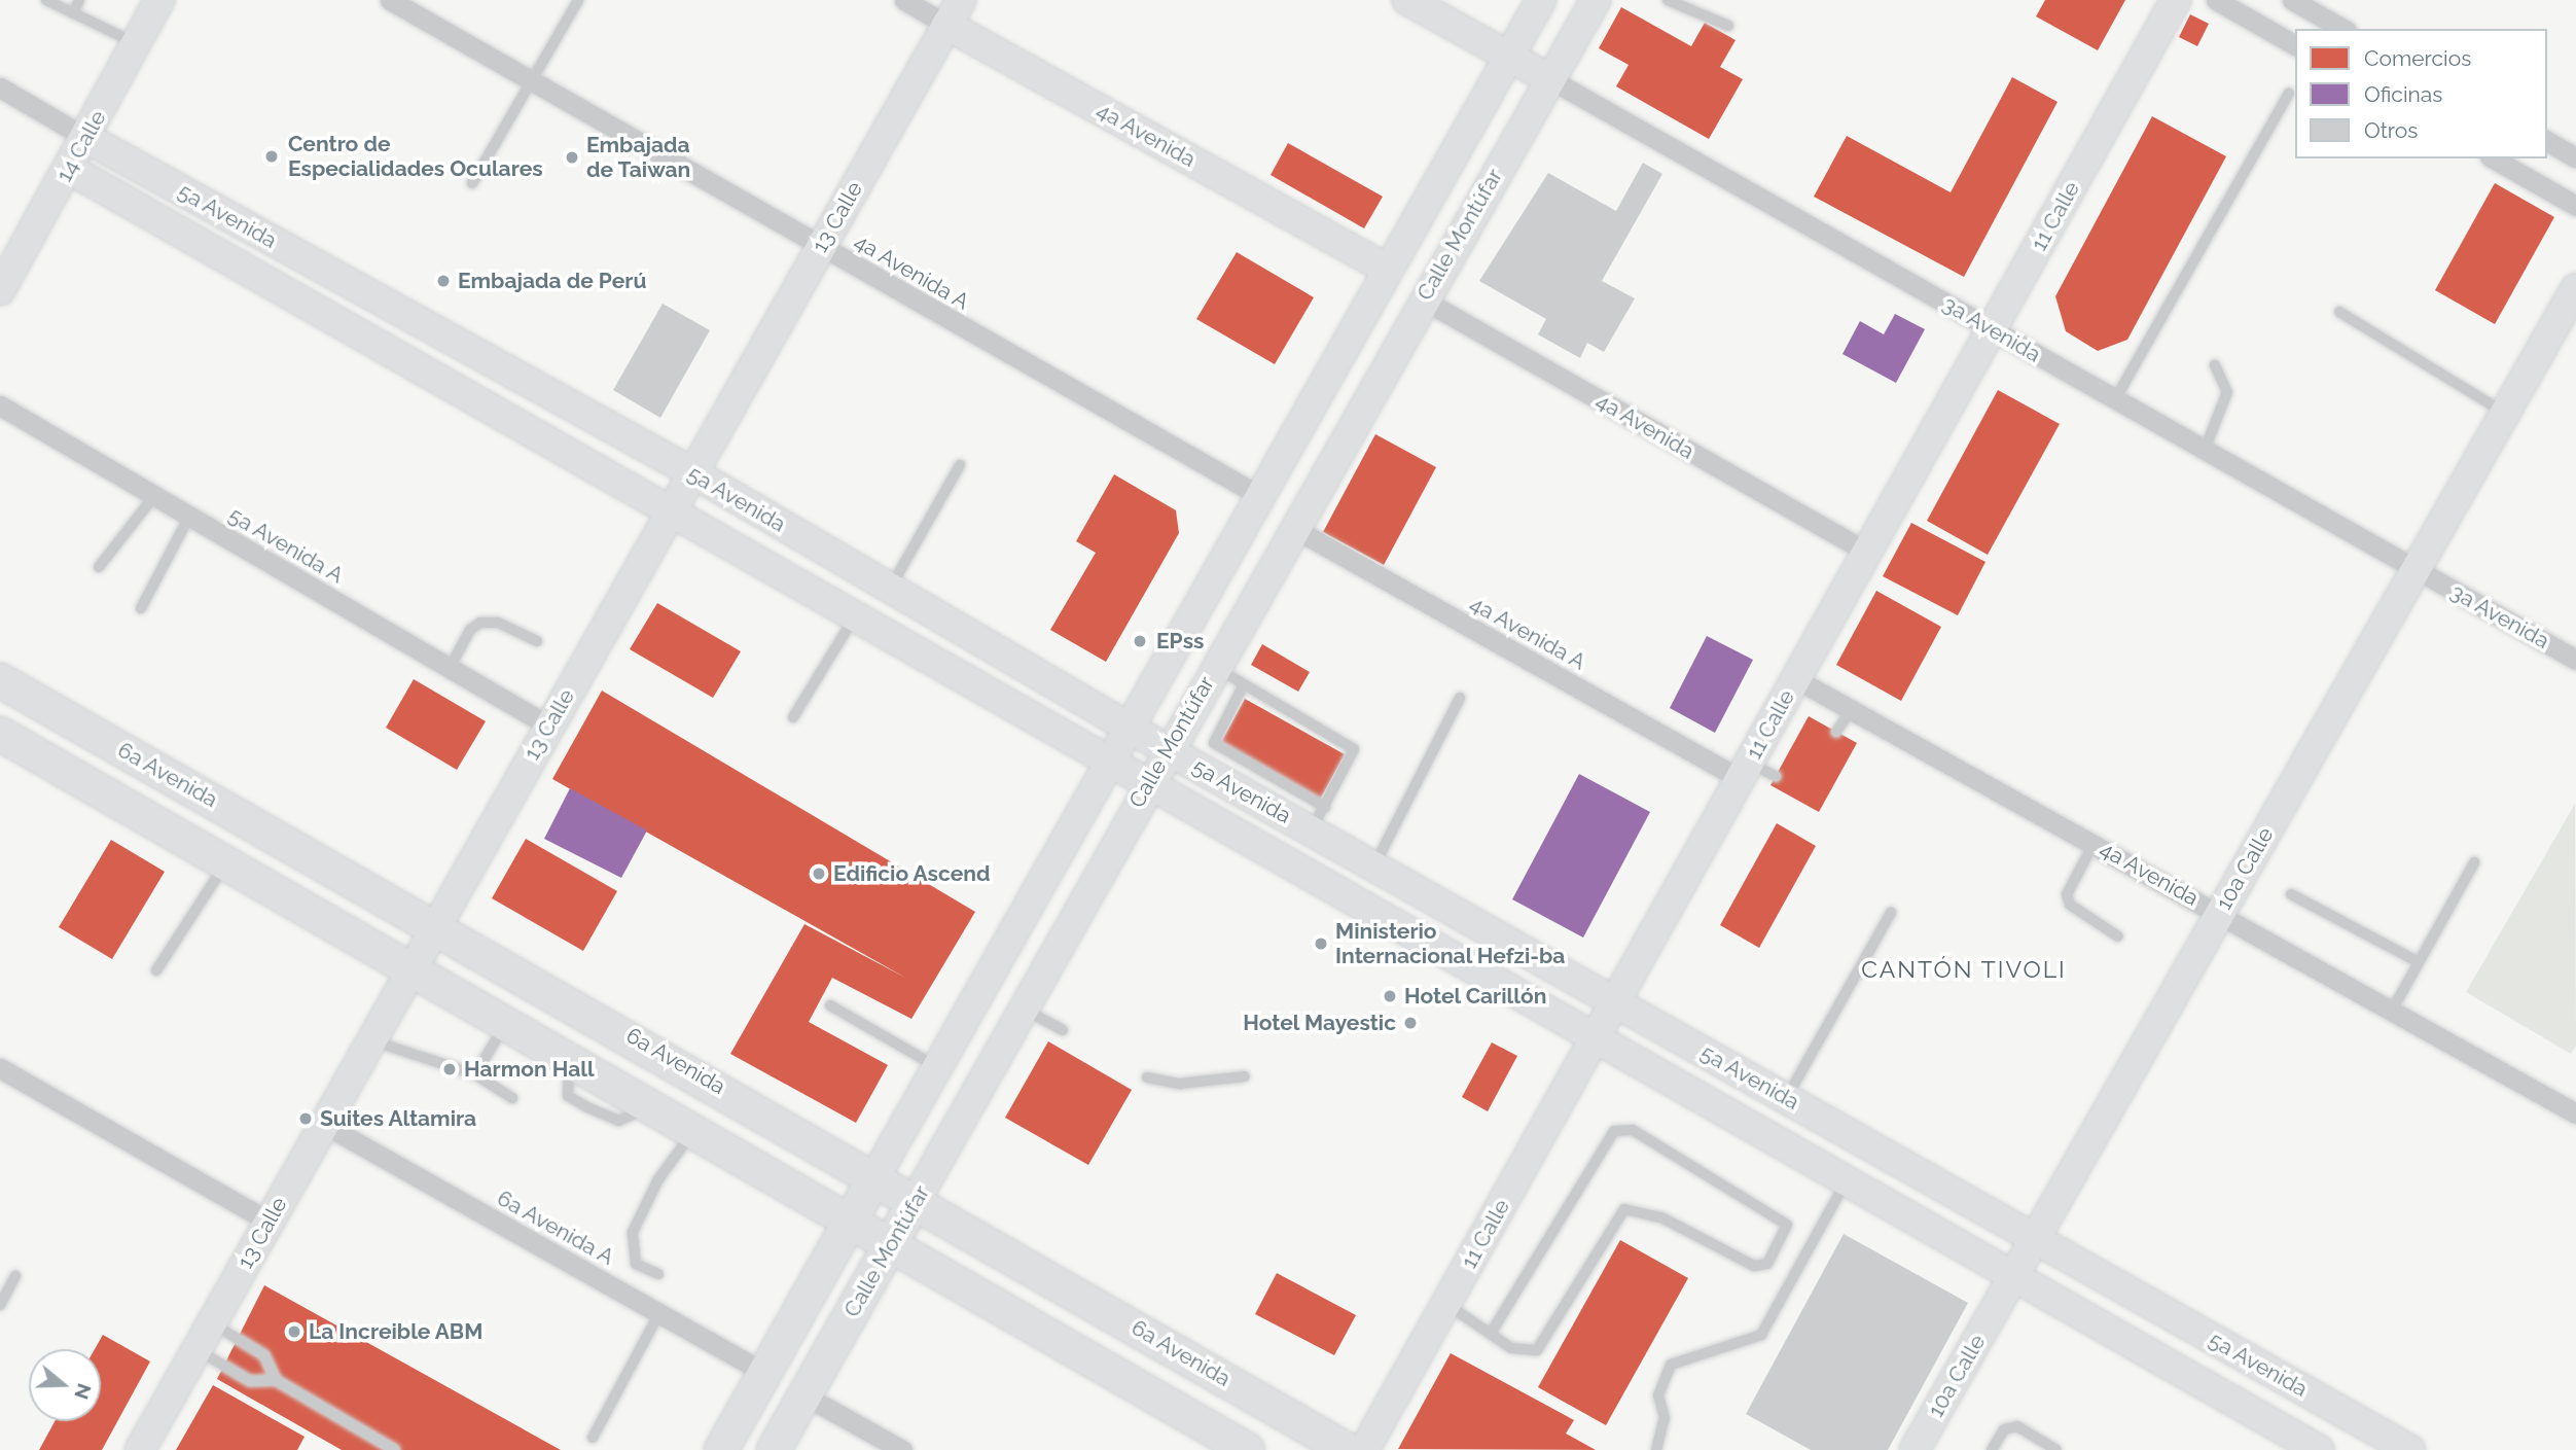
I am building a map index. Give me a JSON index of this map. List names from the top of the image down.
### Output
{
  "streets": {
    "main road": ["Calle Montúfar", "6a Avenida"],
    "street": [
      "4a Avenida",
      "14 Calle",
      "5a Avenida",
      "11 Calle",
      "13 Calle",
      "4a Avenida A",
      "3a Avenida",
      "5a Avenida A",
      "10a Calle",
      "6a Avenida A"
    ]
  },
  "crossings": [
    ["4a Avenida", "11 Calle"],
    ["4a Avenida", "13 Calle"],
    ["4a Avenida", "Calle Montúfar"],
    ["4a Avenida", "10a Calle"],
    ["14 Calle", "5a Avenida"],
    ["5a Avenida", "11 Calle"],
    ["5a Avenida", "13 Calle"],
    ["5a Avenida", "Calle Montúfar"],
    ["5a Avenida", "10a Calle"],
    ["11 Calle", "4a Avenida A"],
    ["11 Calle", "3a Avenida"],
    ["13 Calle", "4a Avenida A"],
    ["13 Calle", "5a Avenida A"],
    ["13 Calle", "6a Avenida"],
    ["13 Calle", "6a Avenida A"],
    ["Calle Montúfar", "4a Avenida A"],
    ["Calle Montúfar", "3a Avenida"],
    ["Calle Montúfar", "6a Avenida"],
    ["Calle Montúfar", "6a Avenida A"],
    ["3a Avenida", "10a Calle"]
  ],
  "districts": ["CANTÓN TIVOLI"],
  "places": [
    "Centro de Especialidades Oculares",
    "Embajada de Taiwan",
    "Embajada de Perú",
    "EPss",
    "Edificio Ascend",
    "Ministerio Internacional Hefzi-ba",
    "Hotel Carillón",
    "Hotel Mayestic",
    "Harmon Hall",
    "Suites Altamira",
    "La Increible ABM"
  ],
  "legend": ["Comercios", "Oficinas", "Otros"],
  "north": "right"
}
